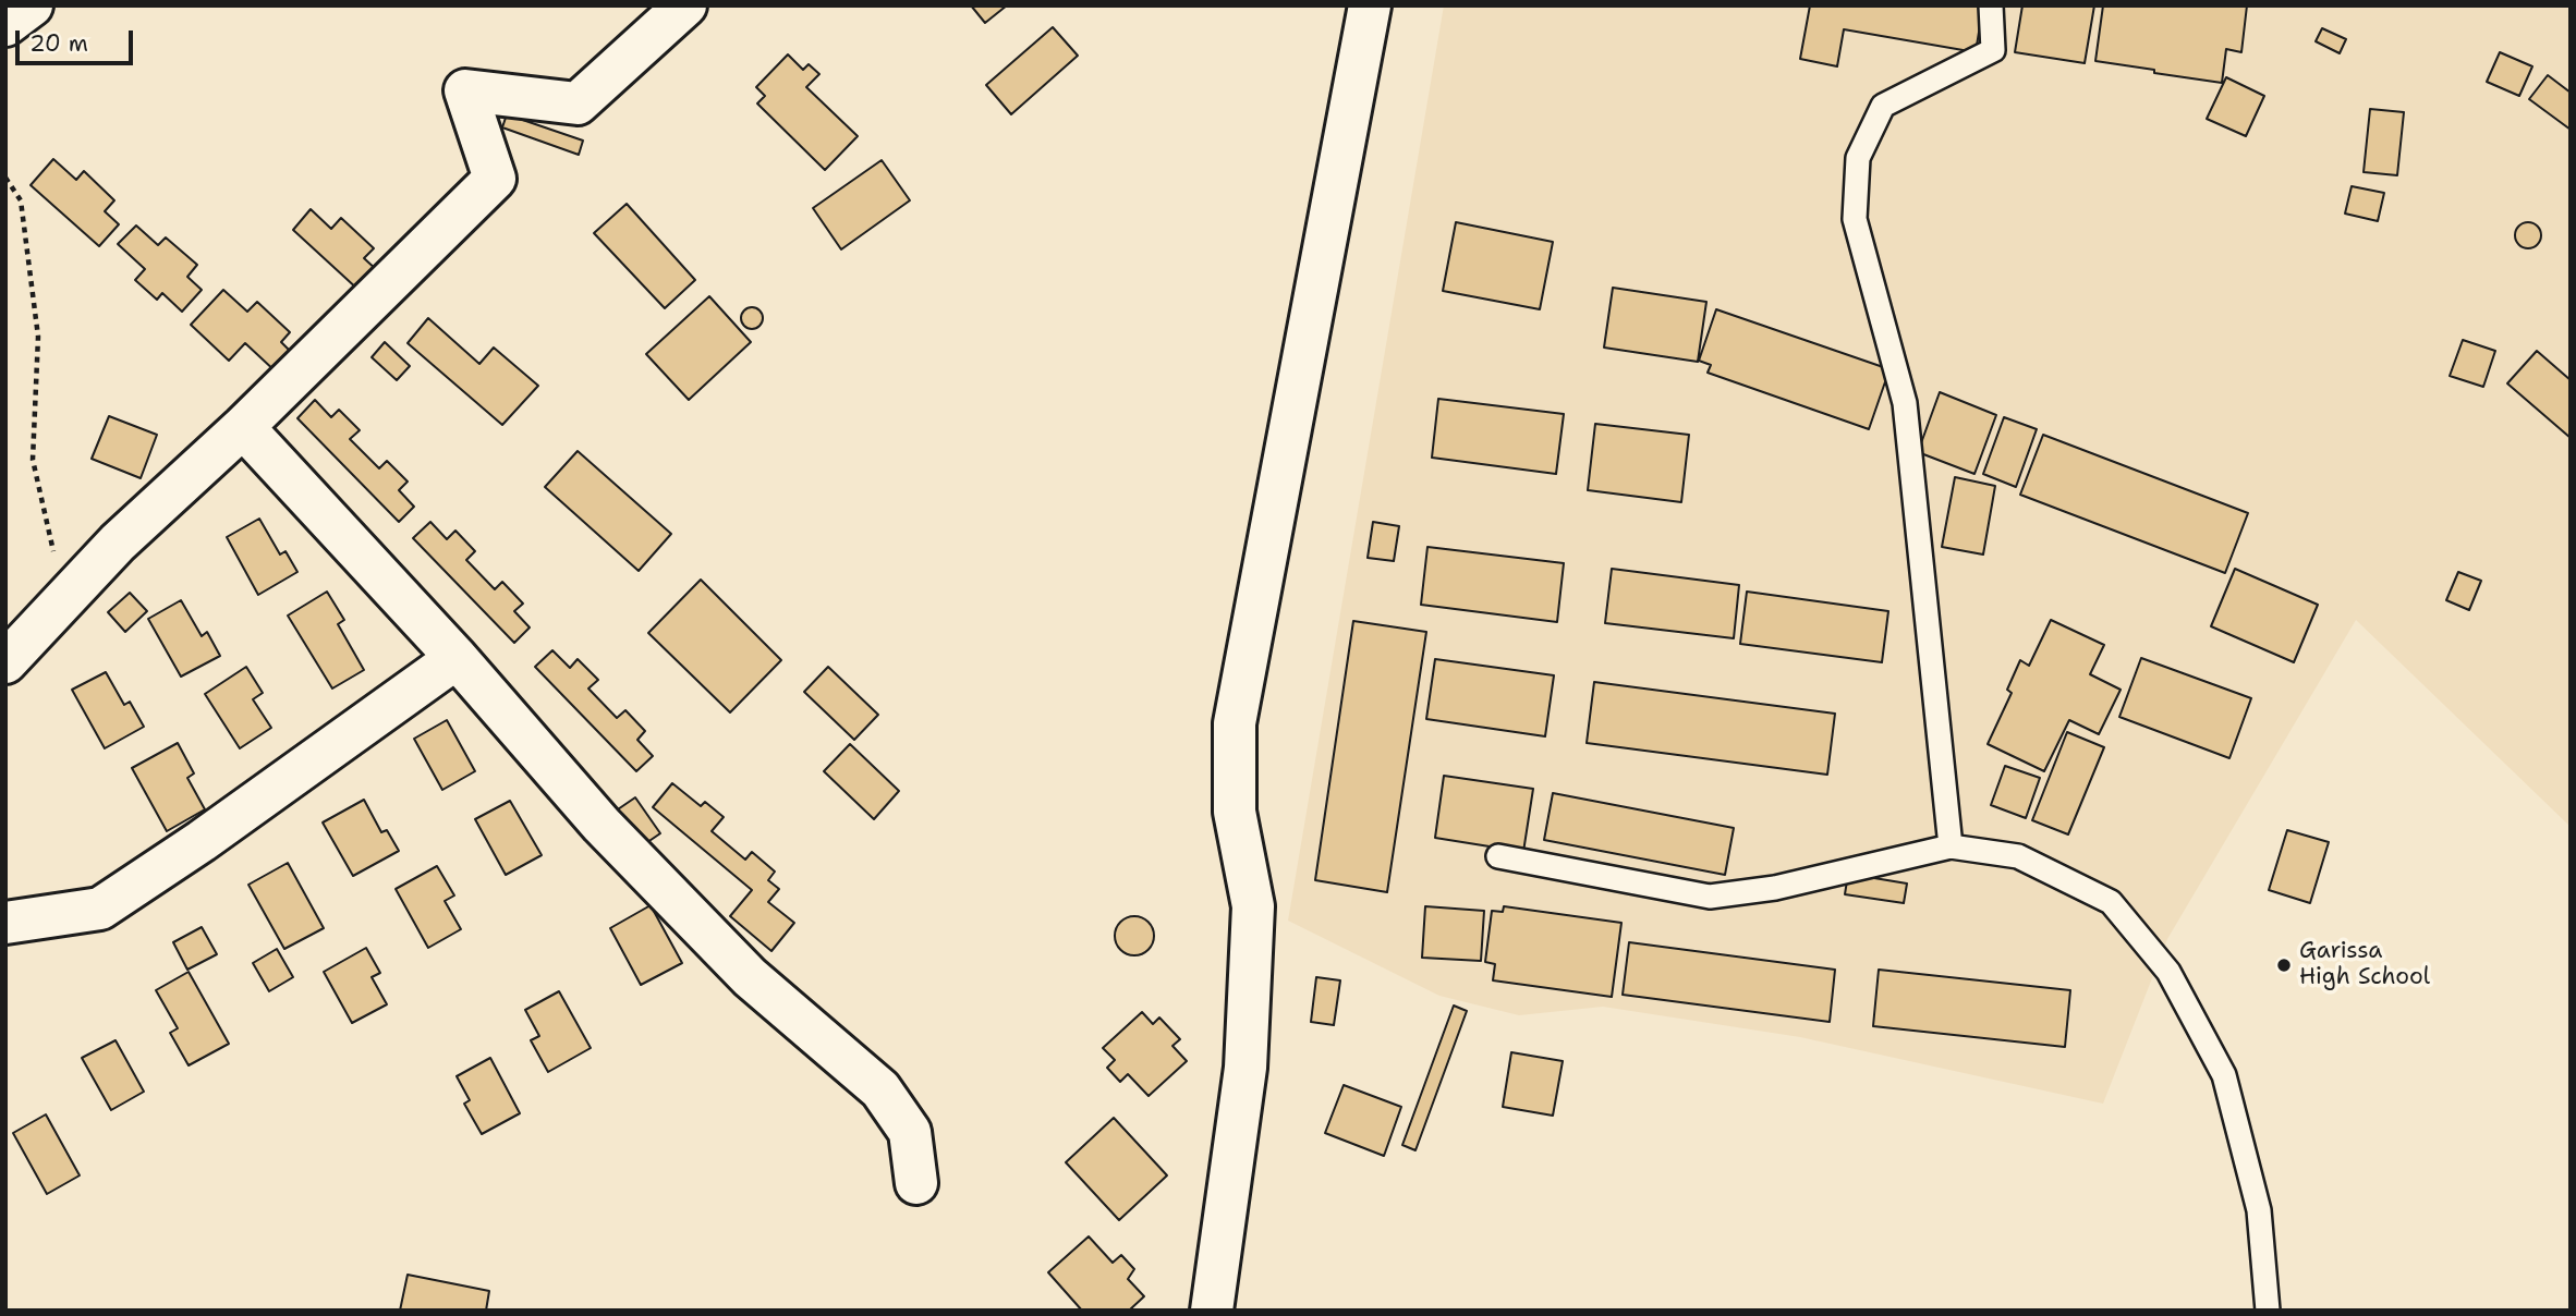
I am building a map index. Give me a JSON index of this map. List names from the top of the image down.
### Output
{
  "places": ["Garissa High School"],
  "scale_bar": "20 m"
}
